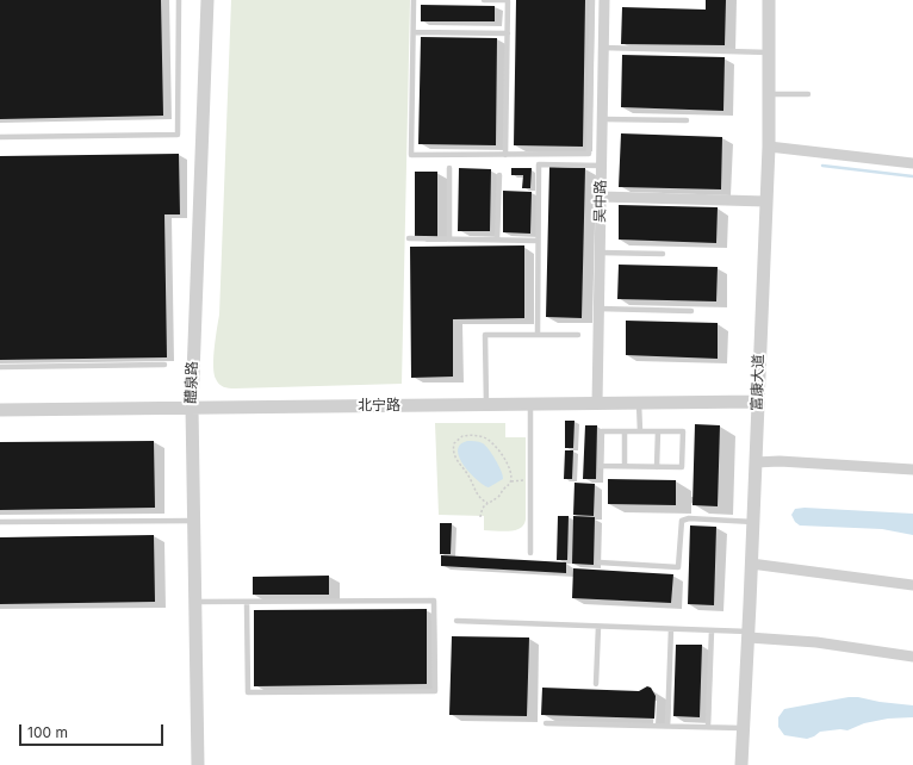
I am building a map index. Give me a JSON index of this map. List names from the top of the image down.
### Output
{
  "streets": {
    "street": [
      "吴中路",
      "醴泉路",
      "富康大道",
      "北宁路"
    ]
  },
  "crossings": [
    ["吴中路", "北宁路"],
    ["醴泉路", "北宁路"],
    ["富康大道", "北宁路"]
  ],
  "scale_bar": "100 m"
}
